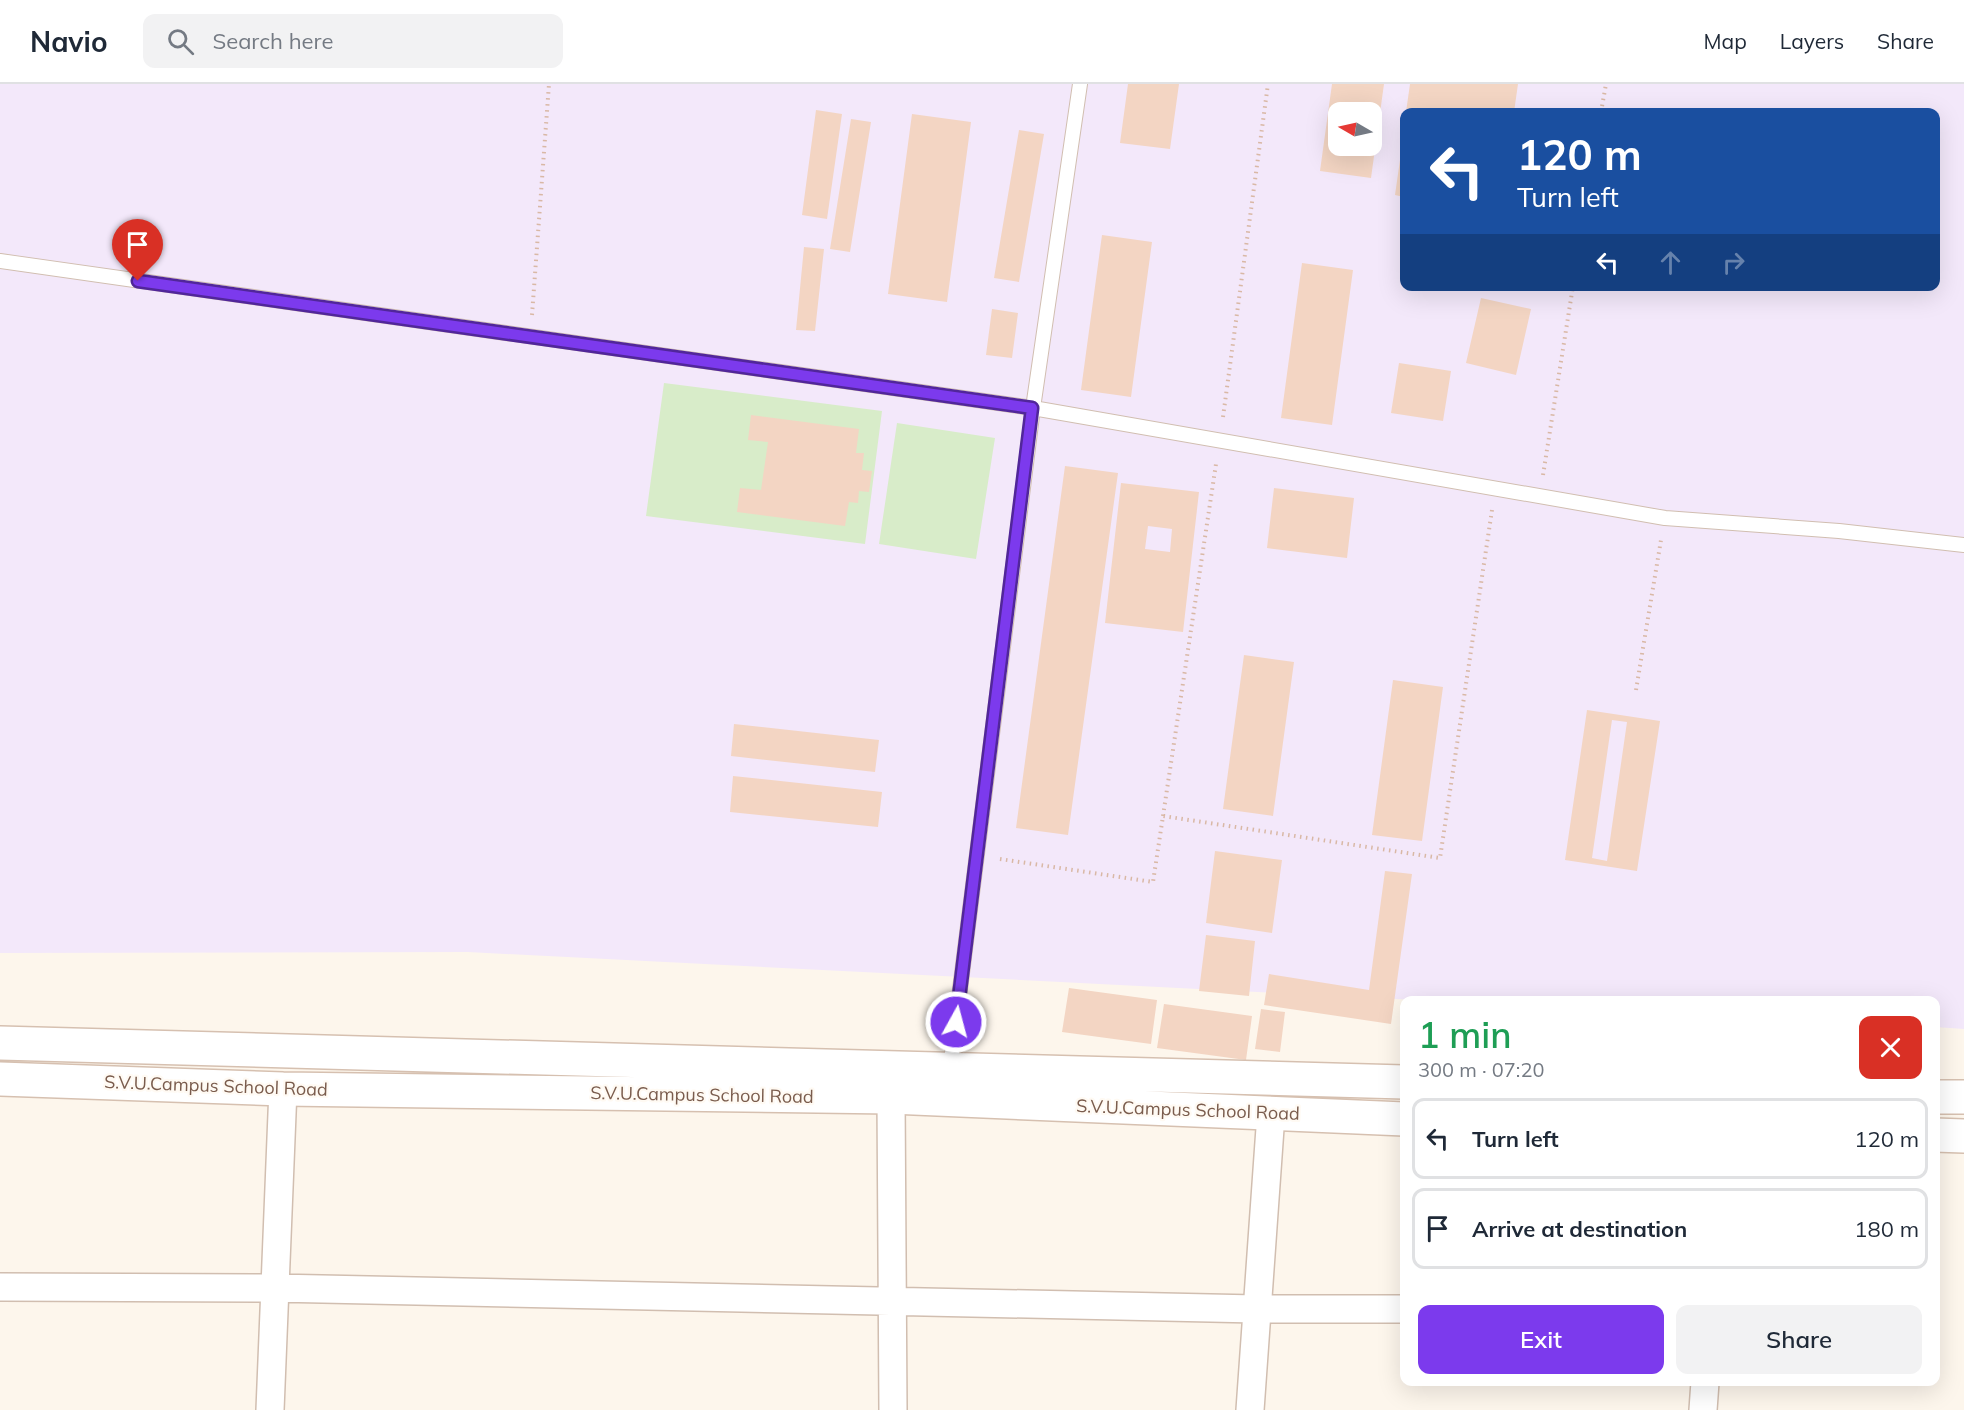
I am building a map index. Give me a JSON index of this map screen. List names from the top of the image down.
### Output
{
  "streets": {
    "street": ["S.V.U.Campus School Road"]
  },
  "north": "left",
  "page": {
    "header": "Navio",
    "search": "Search here",
    "nav": ["Map", "Layers", "Share"],
    "turn": ["120 m", "Turn left"],
    "heading": ["1 min", "300 m · 07:20"],
    "list": [
      {
        "name": "Turn left",
        "value": "120 m"
      },
      {
        "name": "Arrive at destination",
        "value": "180 m"
      }
    ],
    "buttons": ["Exit", "Share"]
  }
}
